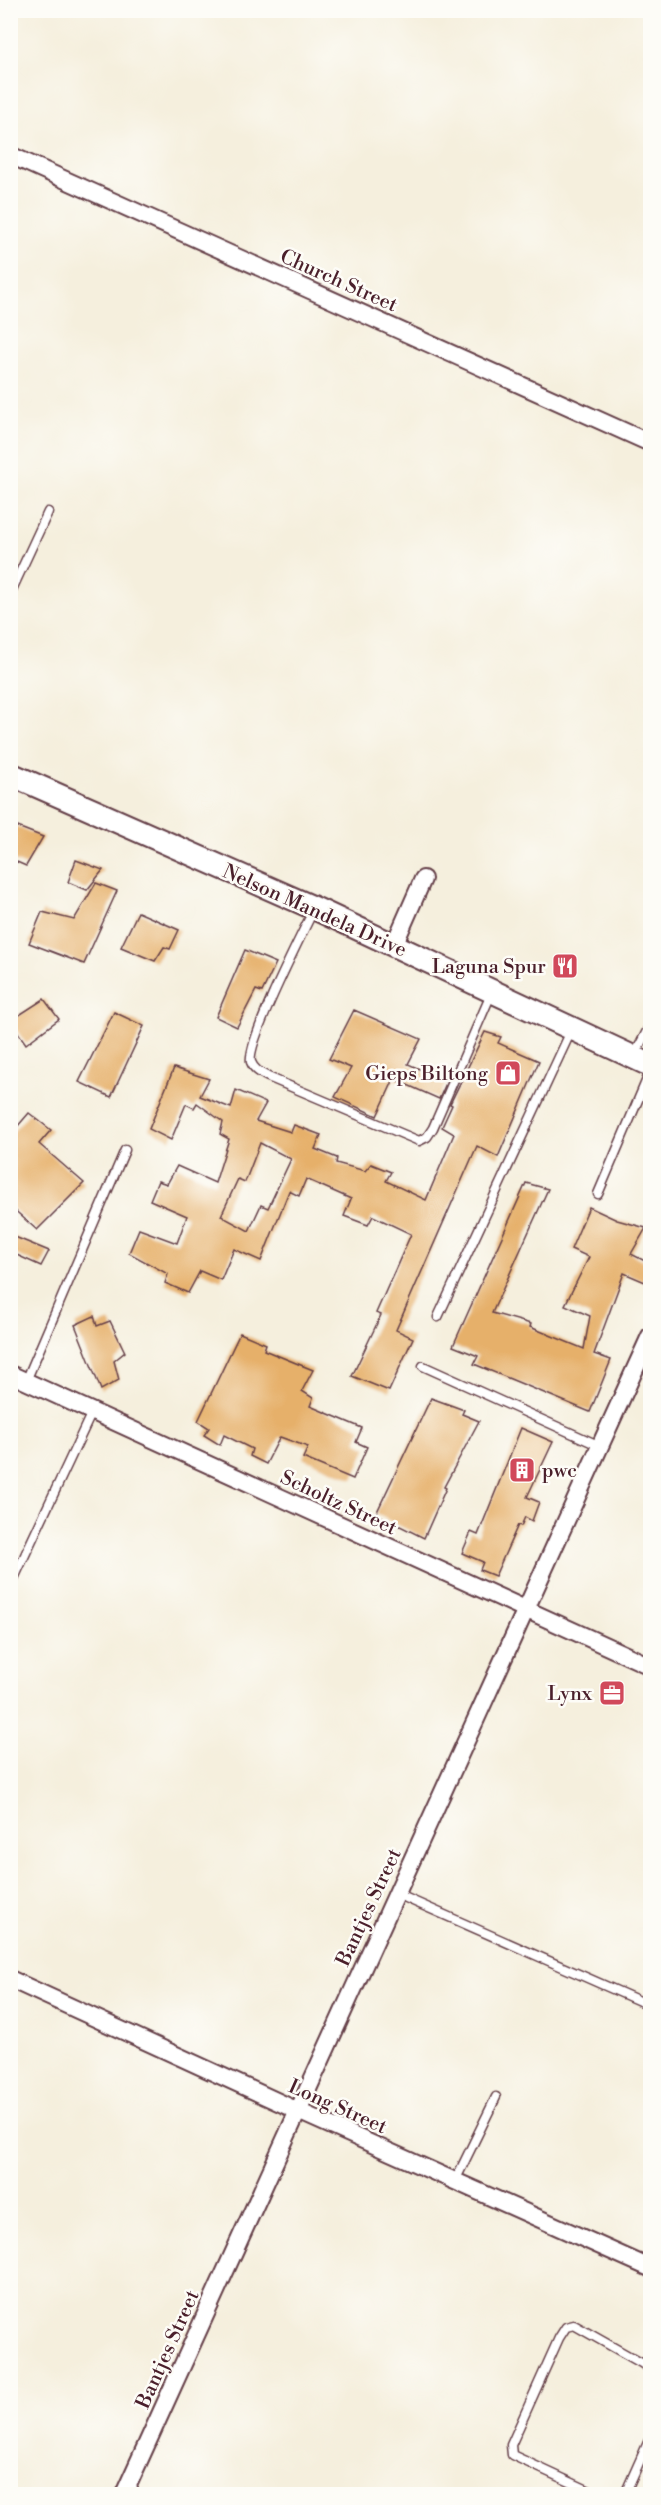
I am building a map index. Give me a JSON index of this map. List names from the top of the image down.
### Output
{
  "streets": {
    "main road": ["Nelson Mandela Drive"],
    "street": [
      "Church Street",
      "Scholtz Street",
      "Bantjes Street",
      "Long Street"
    ]
  },
  "crossings": [
    ["Scholtz Street", "Bantjes Street"],
    ["Bantjes Street", "Long Street"]
  ],
  "places": {
    "restaurant": ["Laguna Spur"],
    "shop": ["Gieps Biltong"],
    "building": ["pwc"],
    "office": ["Lynx"]
  }
}
